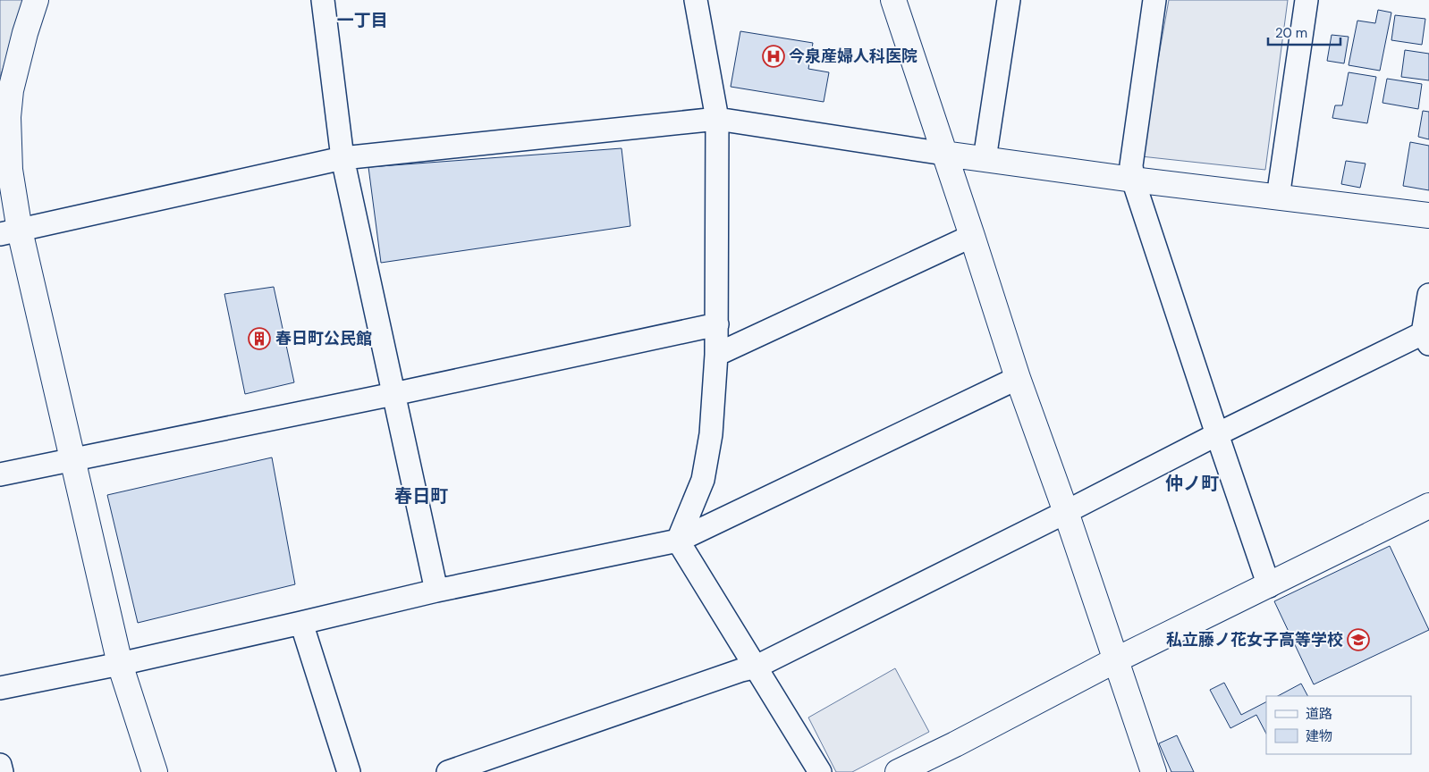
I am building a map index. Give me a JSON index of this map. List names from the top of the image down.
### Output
{
  "districts": ["一丁目", "仲ノ町", "春日町"],
  "places": {
    "hospital": ["今泉産婦人科医院"],
    "building": ["春日町公民館"],
    "school or university": ["私立藤ノ花女子高等学校"]
  },
  "legend": ["道路", "建物"],
  "scale_bar": "20 m"
}
